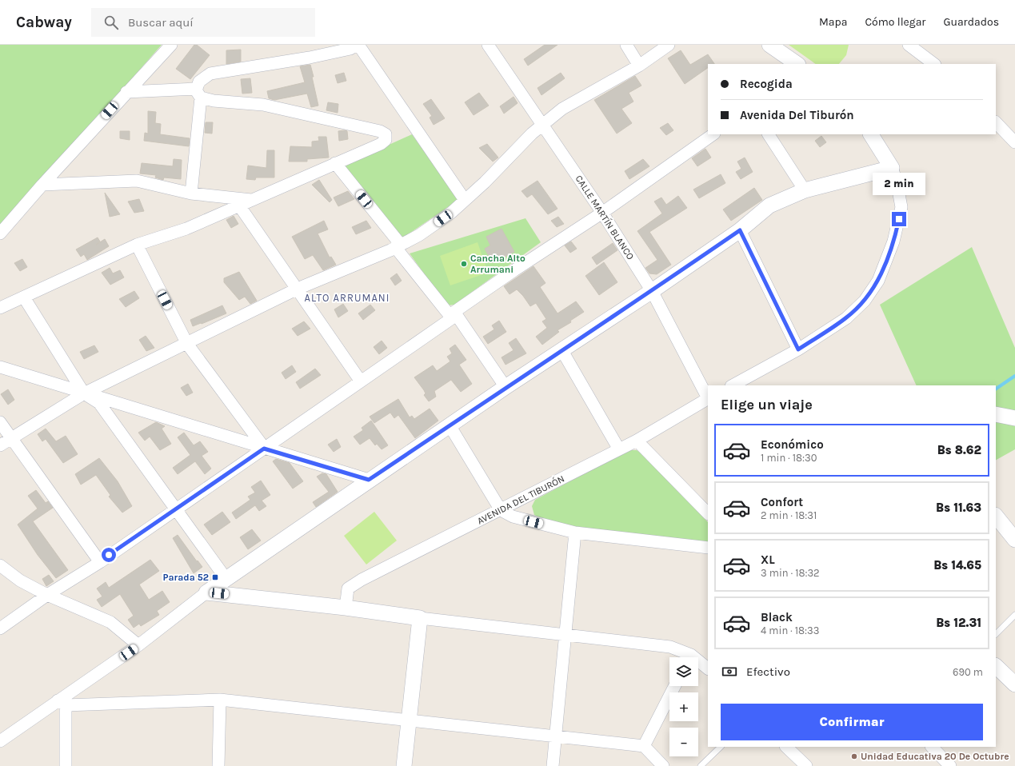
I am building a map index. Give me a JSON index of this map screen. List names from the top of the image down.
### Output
{
  "streets": {
    "street": ["CALLE MARTÍN BLANCO", "AVENIDA DEL TIBURÓN"]
  },
  "districts": ["ALTO ARRUMANI"],
  "places": {
    "other": ["Cancha Alto Arrumani", "Unidad Educativa 20 De Octubre"],
    "transit": ["Parada 52"]
  },
  "page": {
    "header": "Cabway",
    "search": "Buscar aquí",
    "nav": ["Mapa", "Cómo llegar", "Guardados"],
    "banner": ["Recogida", "Avenida Del Tiburón"],
    "bubble": "2 min",
    "heading": "Elige un viaje",
    "list": [
      {
        "name": "Económico",
        "note": "1 min · 18:30",
        "value": "Bs 8.62"
      },
      {
        "name": "Confort",
        "note": "2 min · 18:31",
        "value": "Bs 11.63"
      },
      {
        "name": "XL",
        "note": "3 min · 18:32",
        "value": "Bs 14.65"
      },
      {
        "name": "Black",
        "note": "4 min · 18:33",
        "value": "Bs 12.31"
      }
    ],
    "pay": ["Efectivo", "690 m"],
    "map_buttons": ["+", "−"],
    "buttons": "Confirmar"
  }
}
